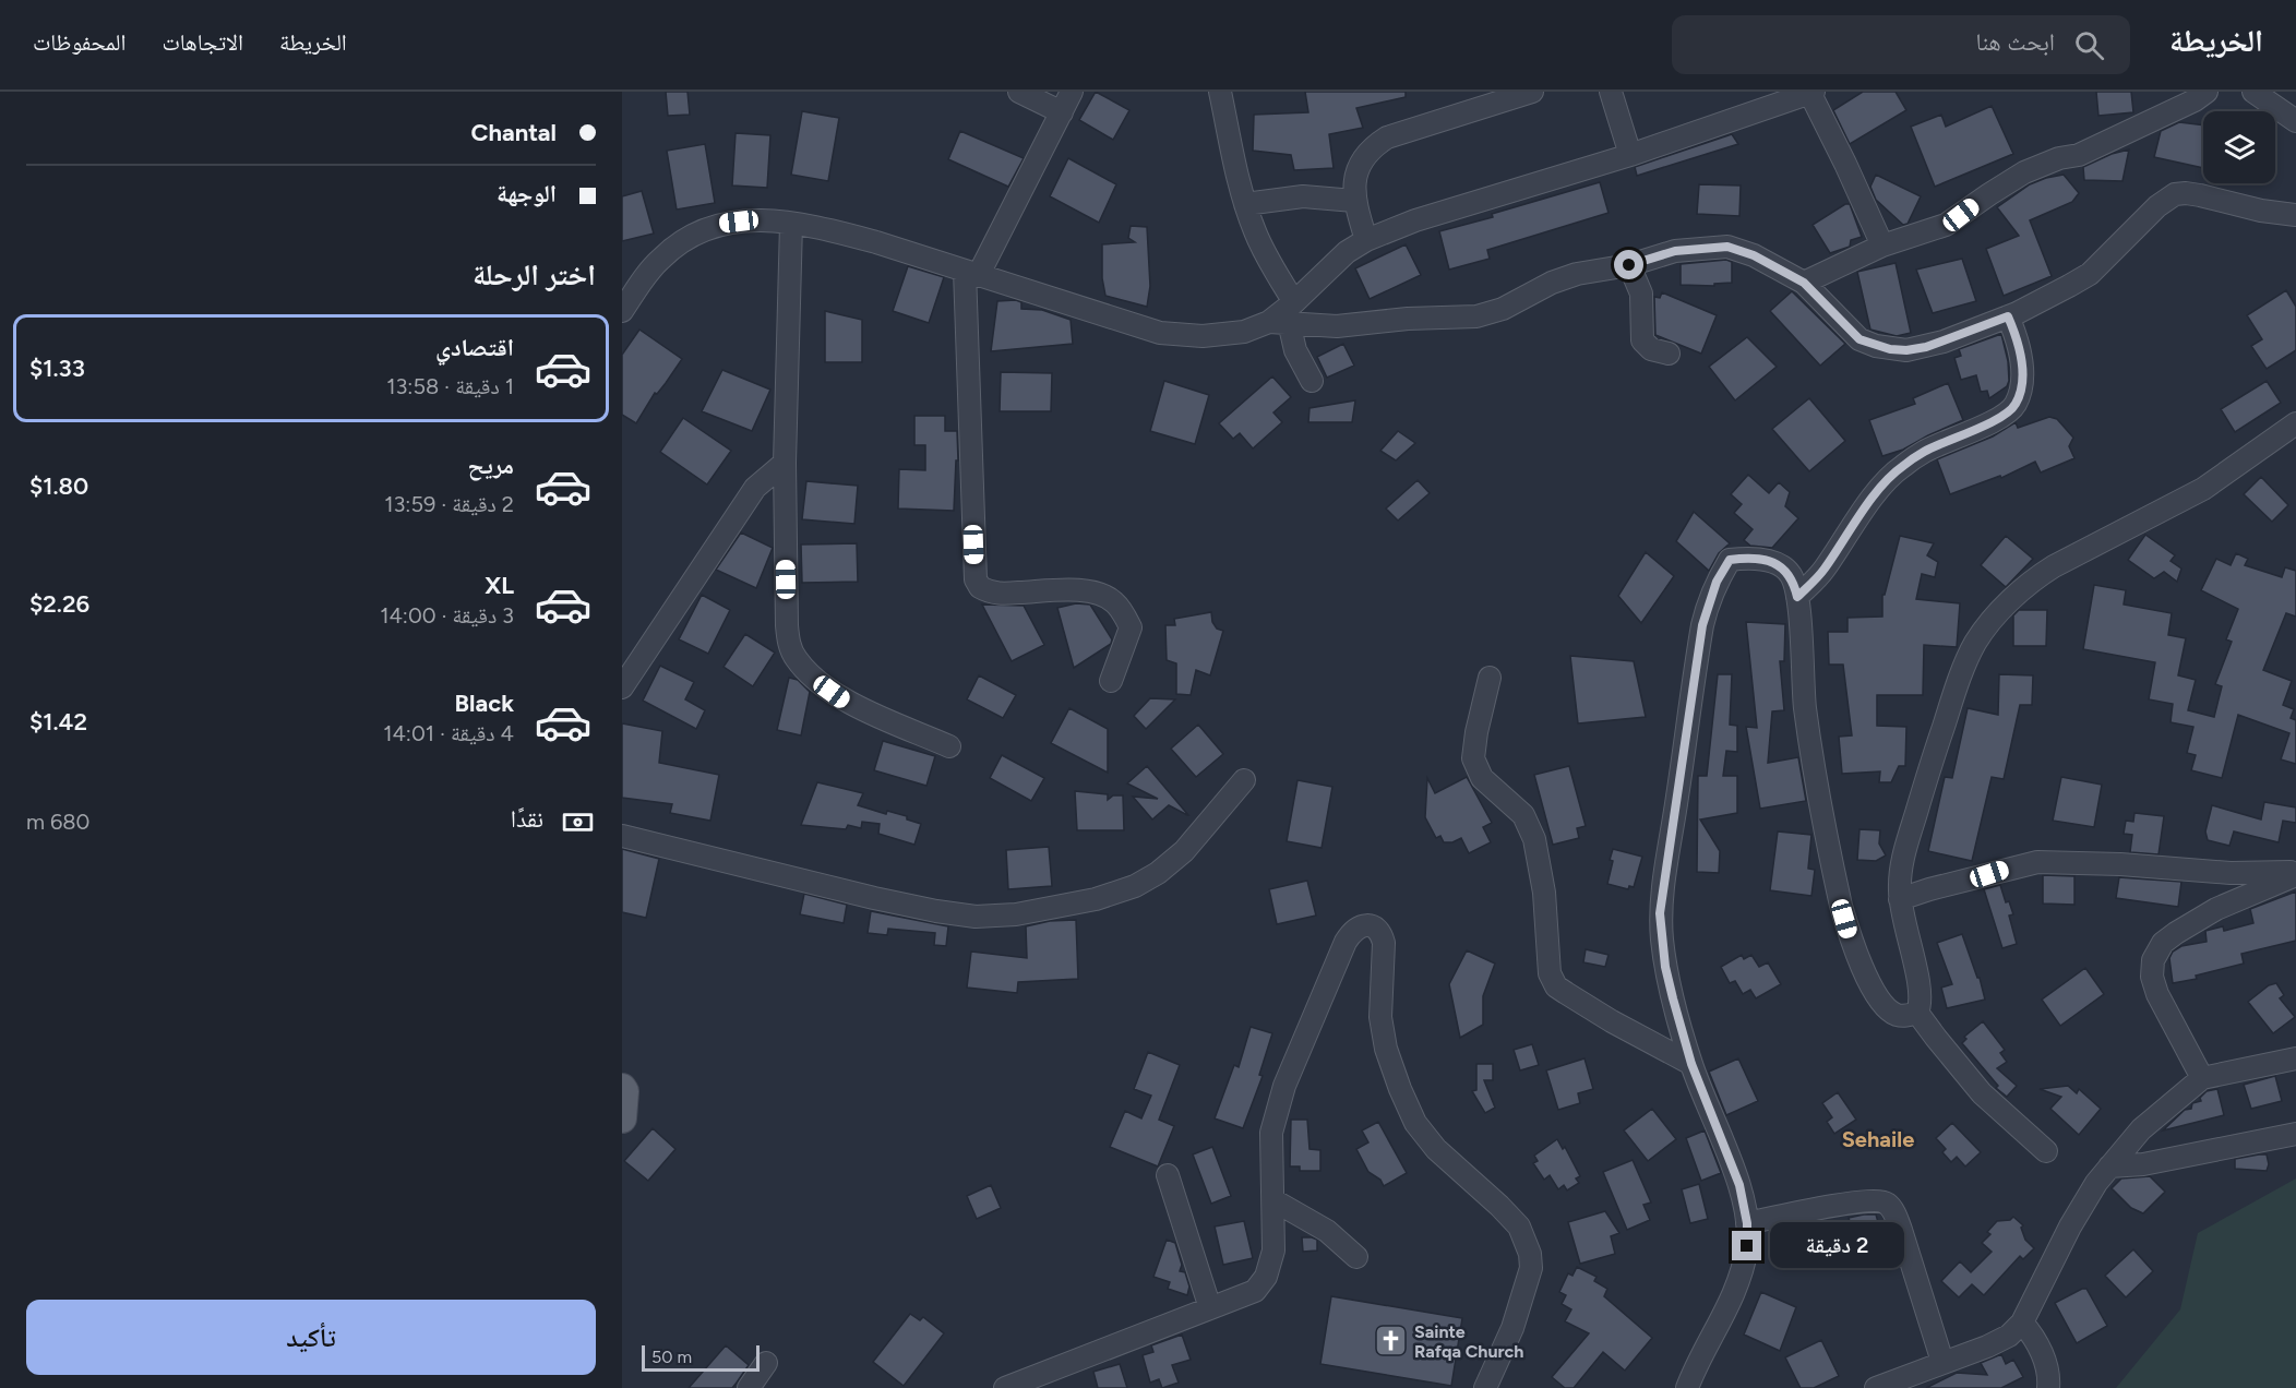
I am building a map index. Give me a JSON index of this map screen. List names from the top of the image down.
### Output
{
  "districts": ["Sehaile"],
  "places": {
    "church": ["Sainte Rafqa Church"]
  },
  "scale_bar": "50 m",
  "page": {
    "header": "الخريطة",
    "search": "ابحث هنا",
    "nav": ["الخريطة", "الاتجاهات", "المحفوظات"],
    "banner": ["Chantal", "الوجهة"],
    "heading": "اختر الرحلة",
    "list": [
      {
        "name": "اقتصادي",
        "note": "1 دقيقة · 13:58",
        "value": "$1.33"
      },
      {
        "name": "مريح",
        "note": "2 دقيقة · 13:59",
        "value": "$1.80"
      },
      {
        "name": "XL",
        "note": "3 دقيقة · 14:00",
        "value": "$2.26"
      },
      {
        "name": "Black",
        "note": "4 دقيقة · 14:01",
        "value": "$1.42"
      }
    ],
    "pay": ["نقدًا", "680 m"],
    "bubble": "2 دقيقة",
    "buttons": "تأكيد",
    "scale": "50 m"
  }
}
